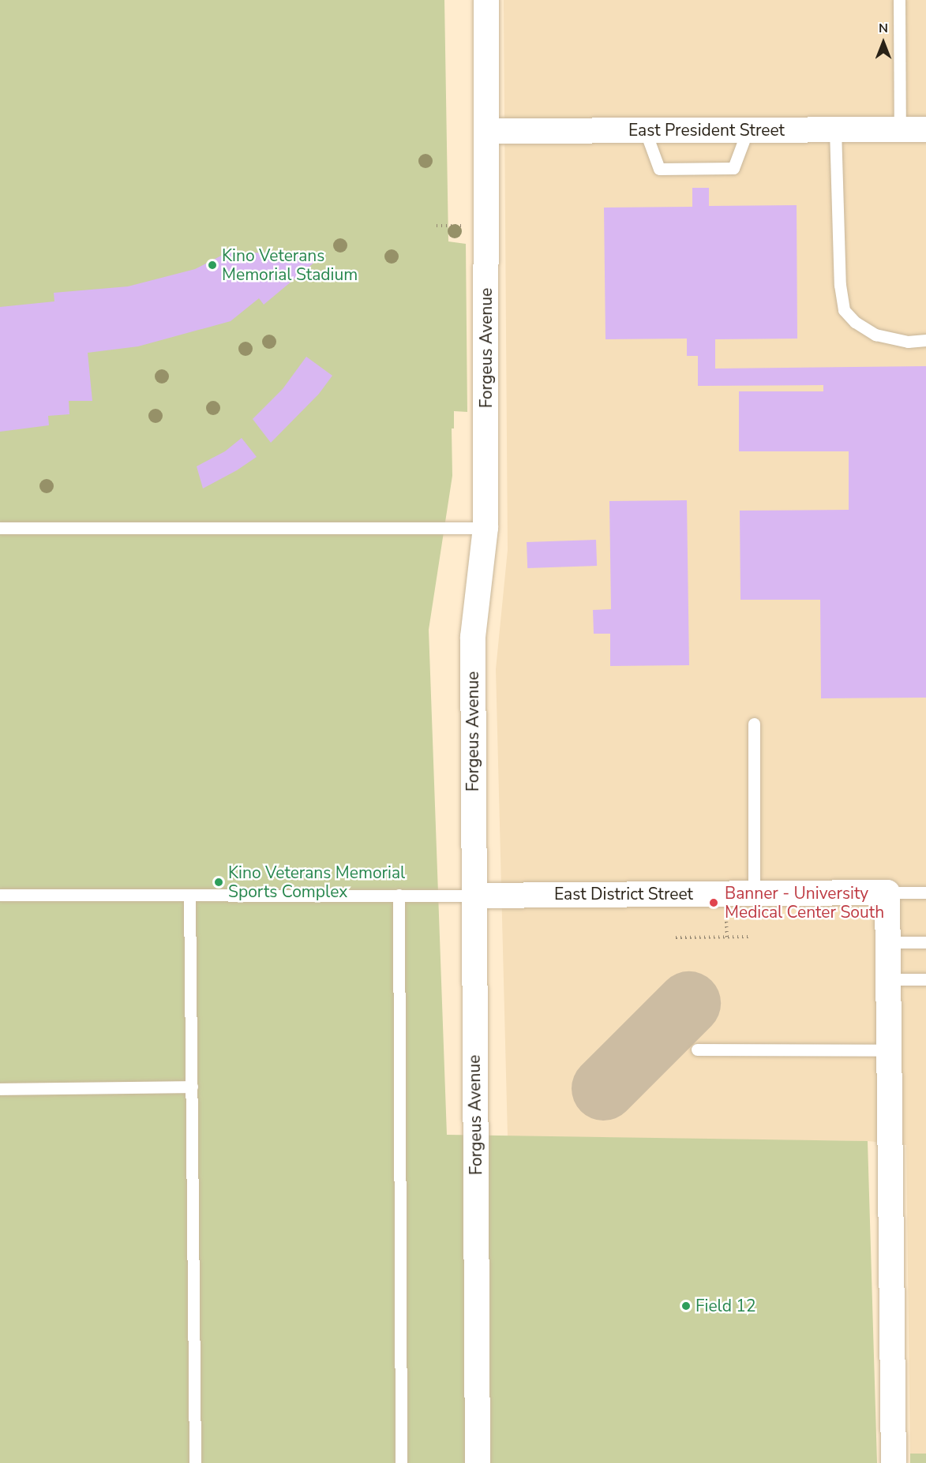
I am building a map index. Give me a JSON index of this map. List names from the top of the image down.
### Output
{
  "streets": {
    "street": ["East President Street", "Forgeus Avenue", "East District Street"]
  },
  "crossings": [
    ["East President Street", "Forgeus Avenue"],
    ["Forgeus Avenue", "East District Street"]
  ],
  "places": [
    "Kino Veterans Memorial Stadium",
    "Kino Veterans Memorial Sports Complex",
    "Banner - University Medical Center South",
    "Field 12"
  ],
  "north": "top"
}
